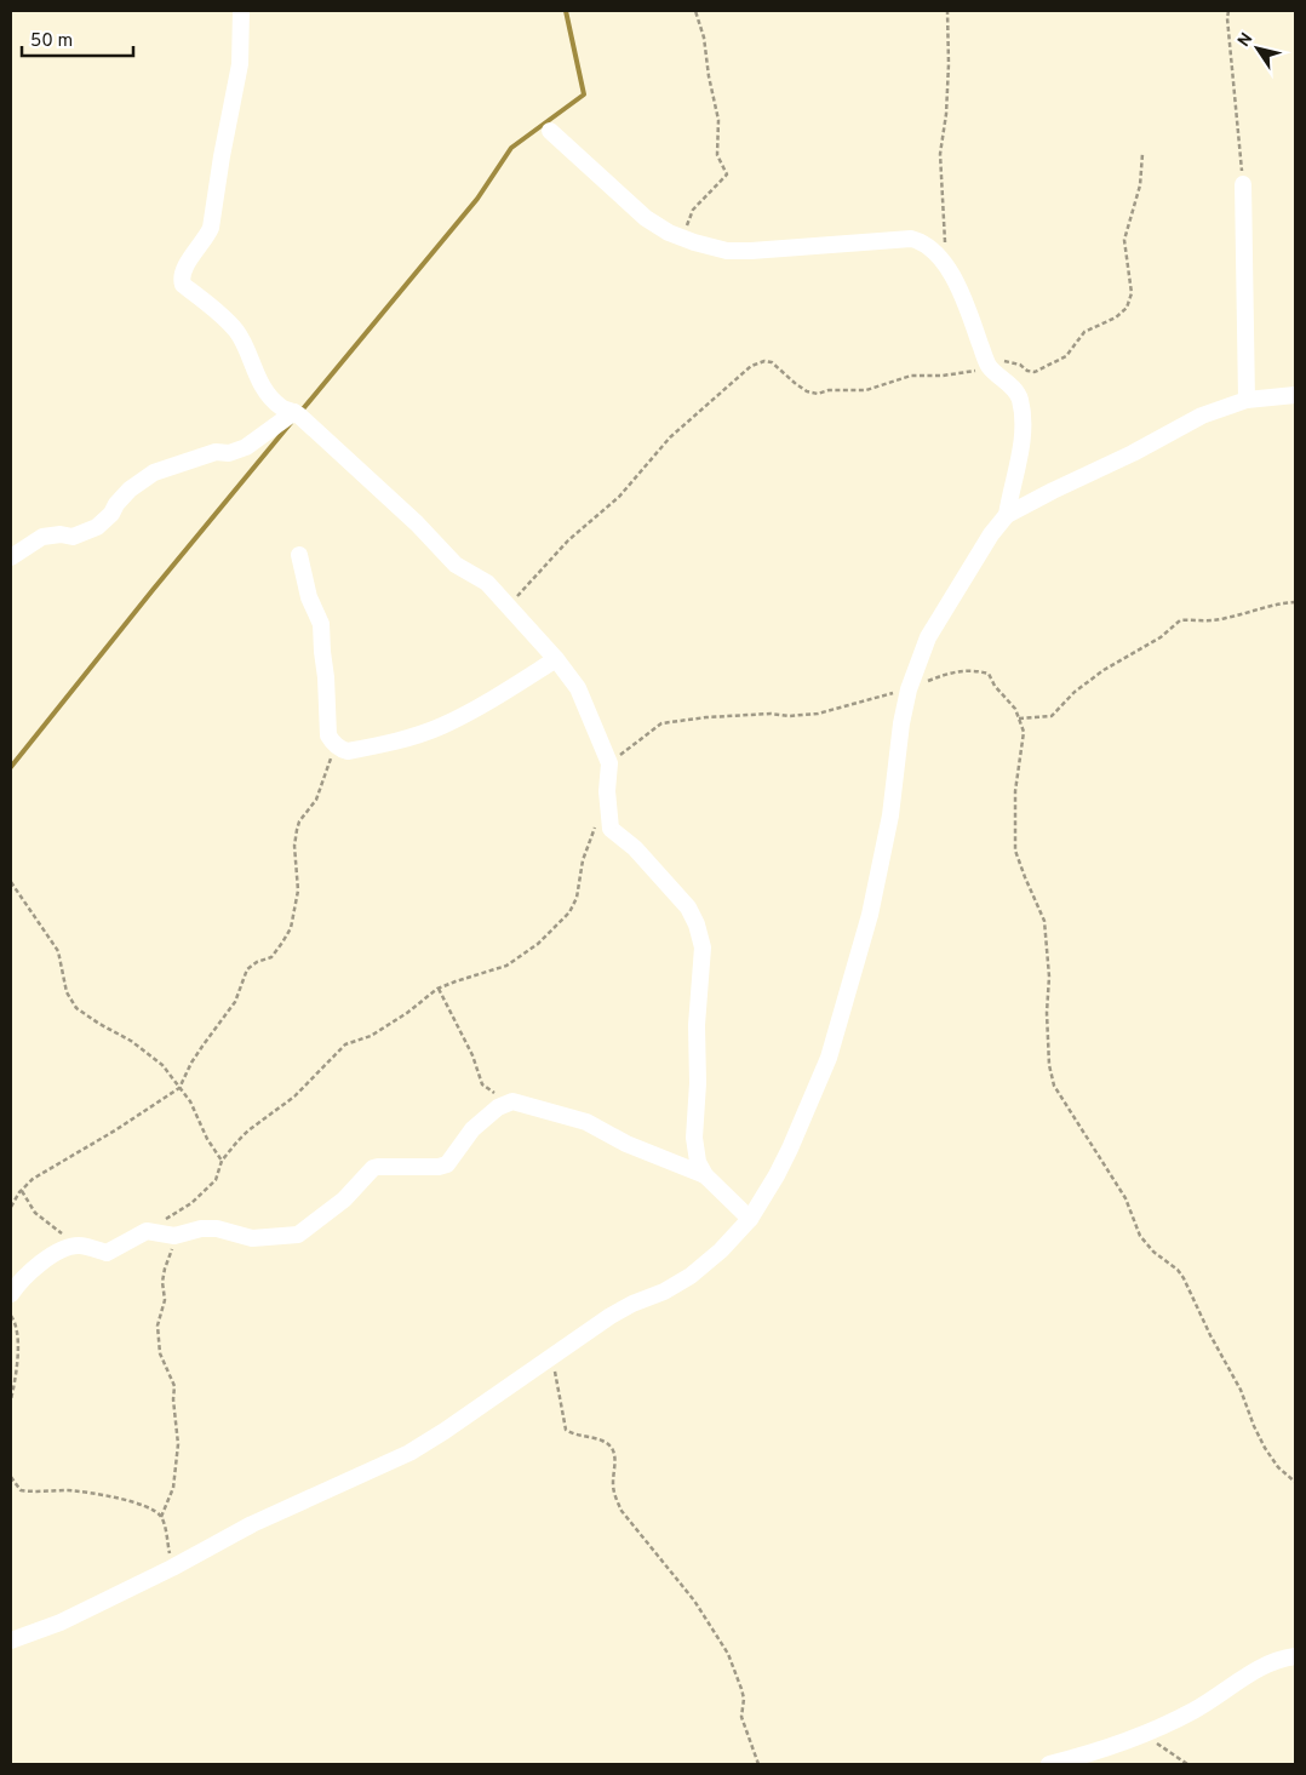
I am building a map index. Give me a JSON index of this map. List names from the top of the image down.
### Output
{
  "scale_bar": "50 m",
  "north": "top left"
}
